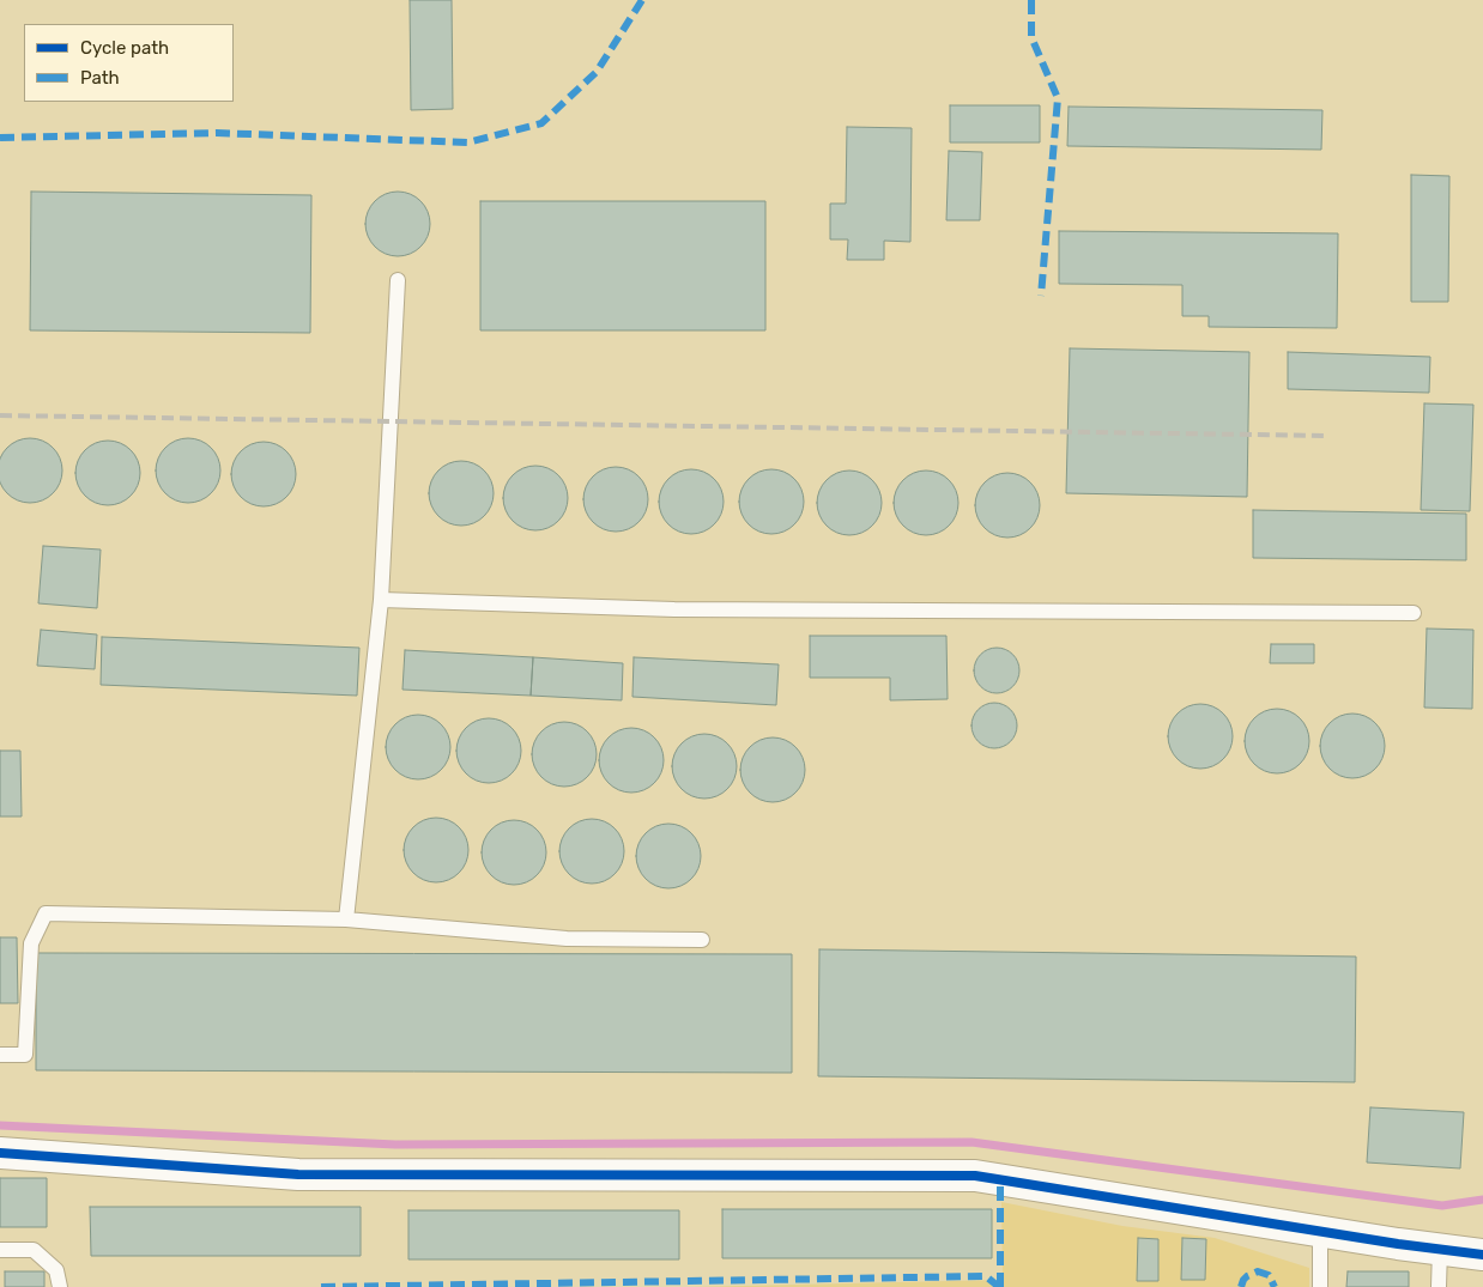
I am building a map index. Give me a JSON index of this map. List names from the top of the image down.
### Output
{
  "legend": ["Cycle path", "Path"]
}
